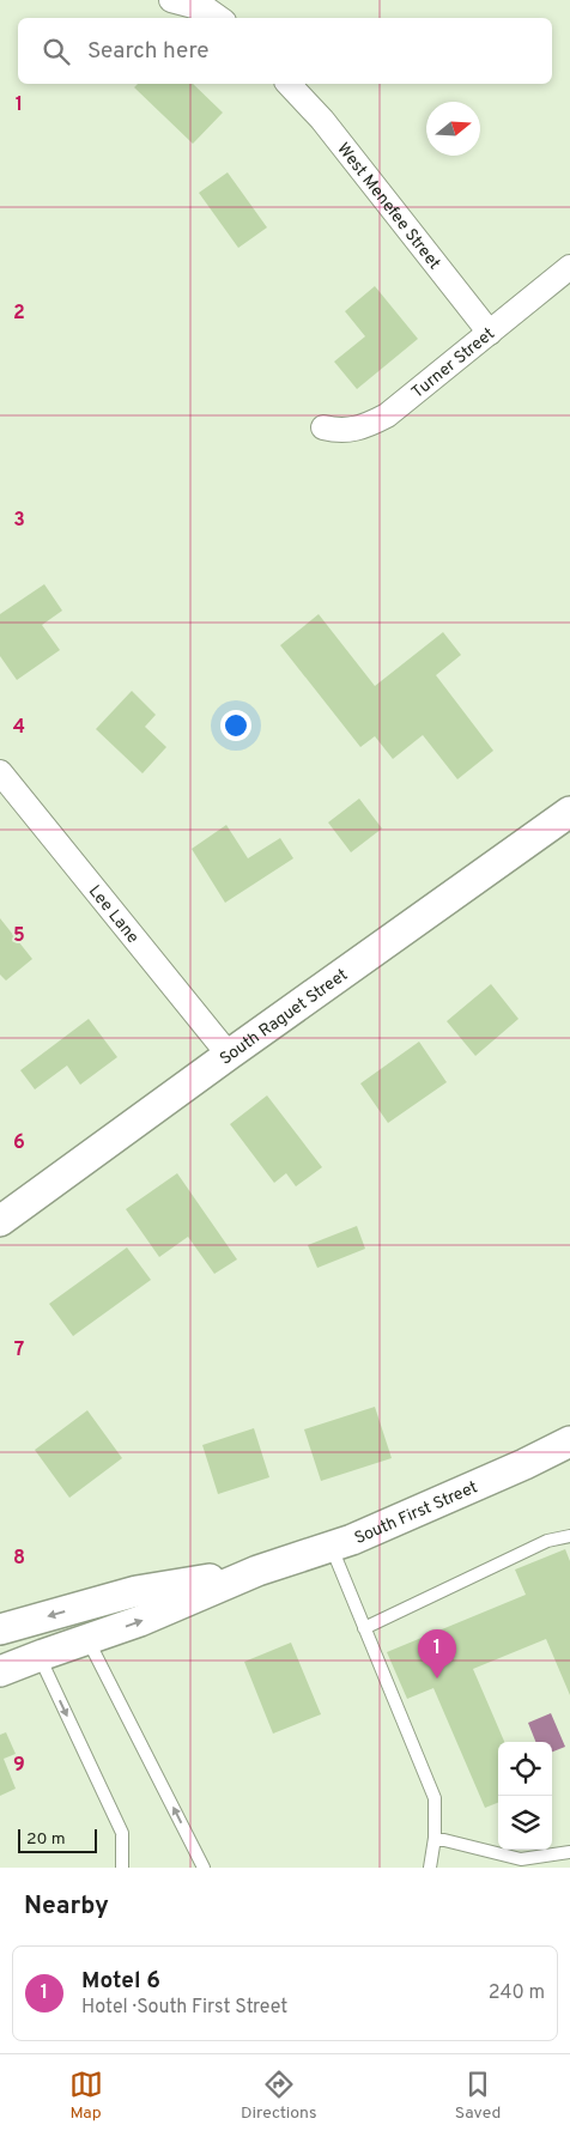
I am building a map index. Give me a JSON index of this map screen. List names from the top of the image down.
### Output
{
  "streets": {
    "street": [
      "West Menefee Street",
      "Turner Street",
      "Lee Lane",
      "South Raguet Street",
      "South First Street"
    ]
  },
  "crossings": [
    ["West Menefee Street", "Turner Street"],
    ["Lee Lane", "South Raguet Street"]
  ],
  "scale_bar": "20 m",
  "north": "right",
  "page": {
    "search": "Search here",
    "pins": "1",
    "scale": "20 m",
    "heading": "Nearby",
    "list": [
      {
        "mark": "1",
        "name": "Motel 6",
        "note": "Hotel · South First Street",
        "value": "240 m"
      }
    ],
    "nav": ["Map", "Directions", "Saved"]
  },
  "grid": {
    "rows": [
      "1",
      "2",
      "3",
      "4",
      "5",
      "6",
      "7",
      "8",
      "9"
    ]
  }
}
